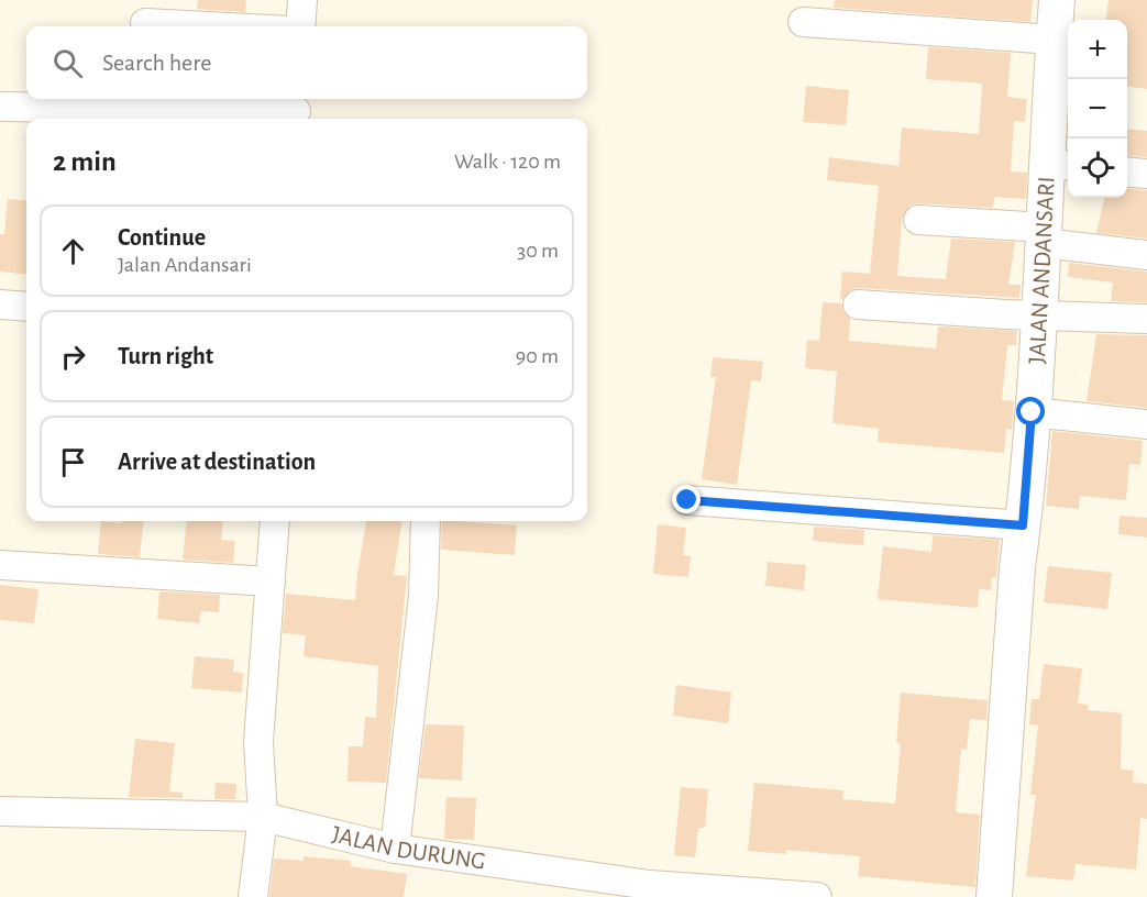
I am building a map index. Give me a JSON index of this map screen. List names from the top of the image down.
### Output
{
  "streets": {
    "street": ["JALAN ANDANSARI", "JALAN DURUNG"]
  },
  "page": {
    "map_buttons": ["+", "−"],
    "search": "Search here",
    "heading": ["2 min", "Walk · 120 m"],
    "list": [
      ["Continue", "Jalan Andansari", "30 m"],
      ["Turn right", "90 m"],
      "Arrive at destination"
    ]
  }
}
